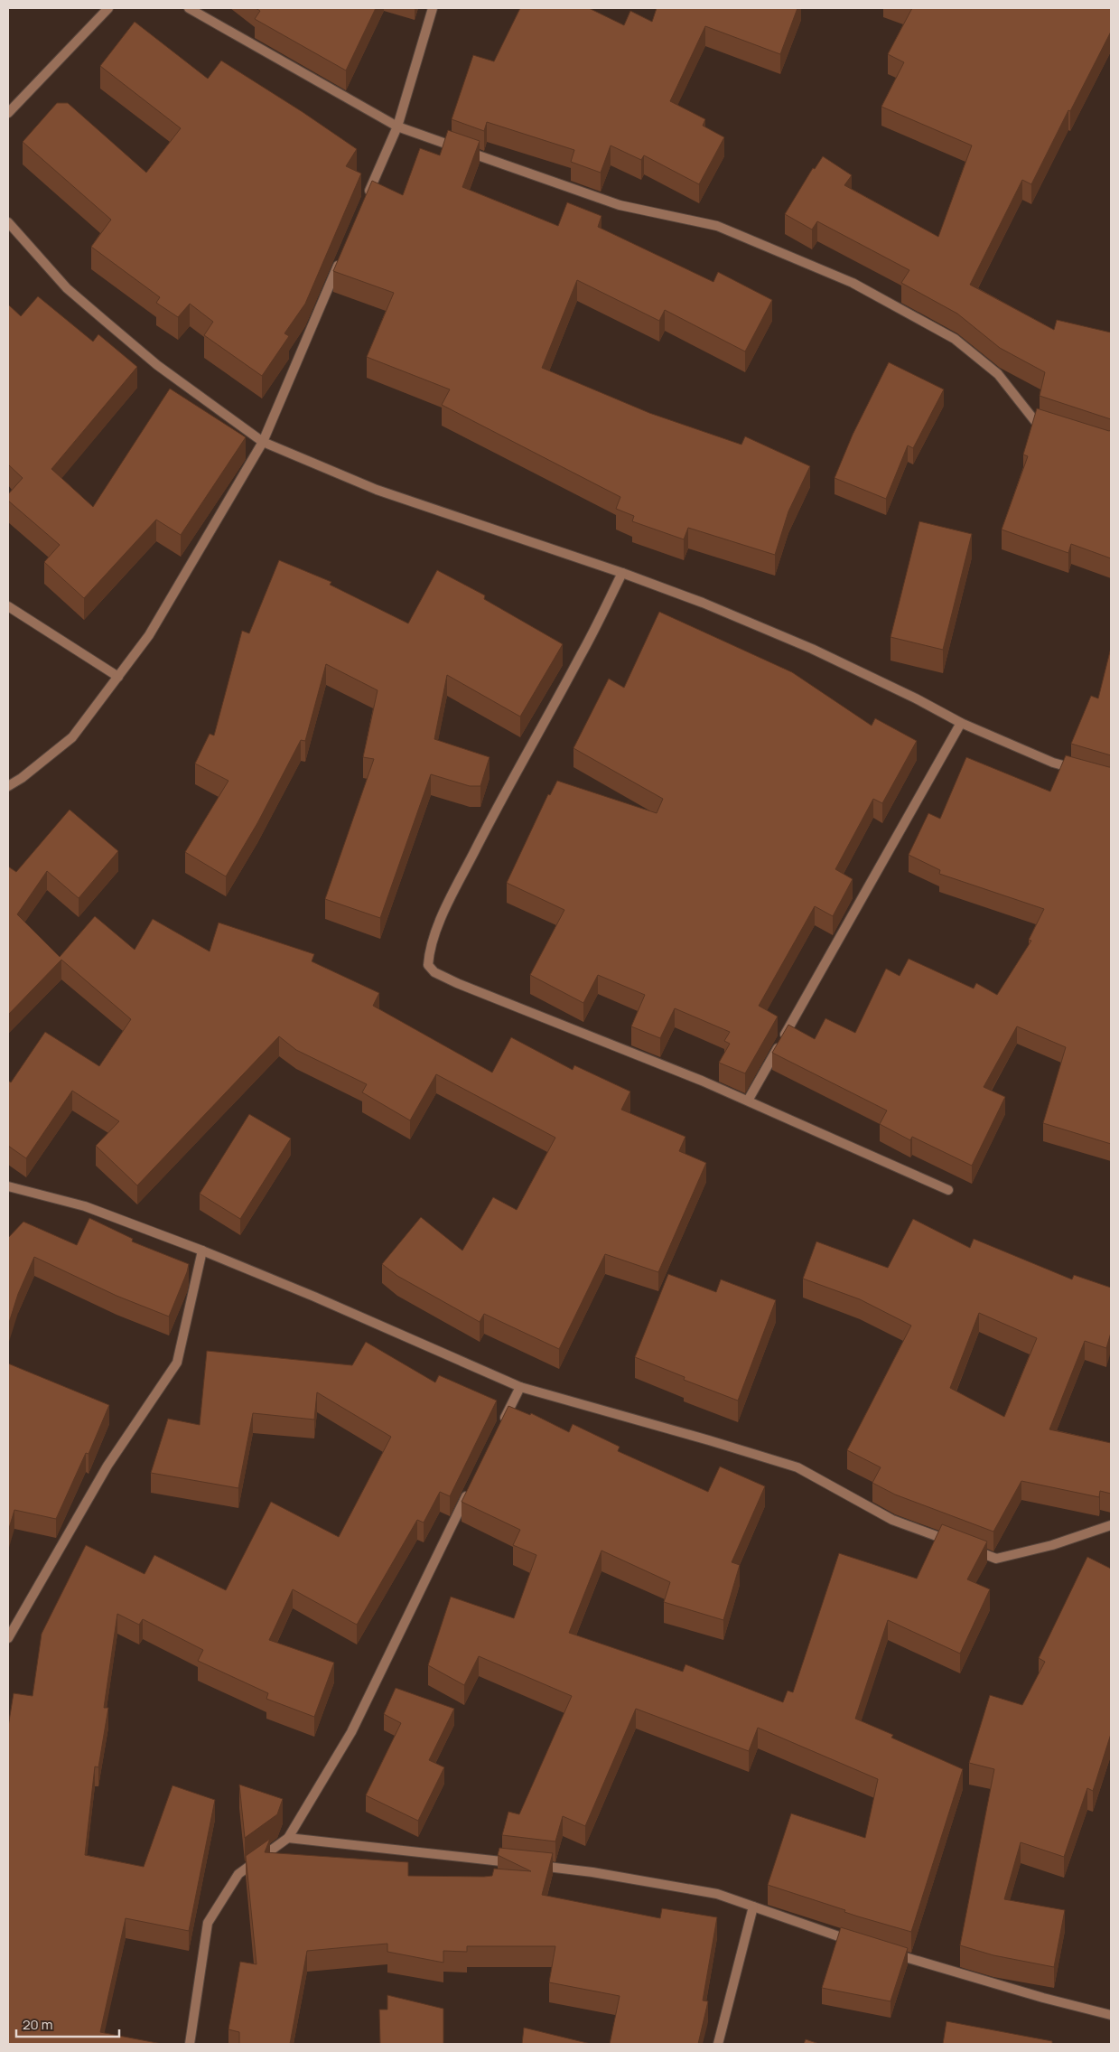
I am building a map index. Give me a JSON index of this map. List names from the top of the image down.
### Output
{
  "scale_bar": "20 m"
}
